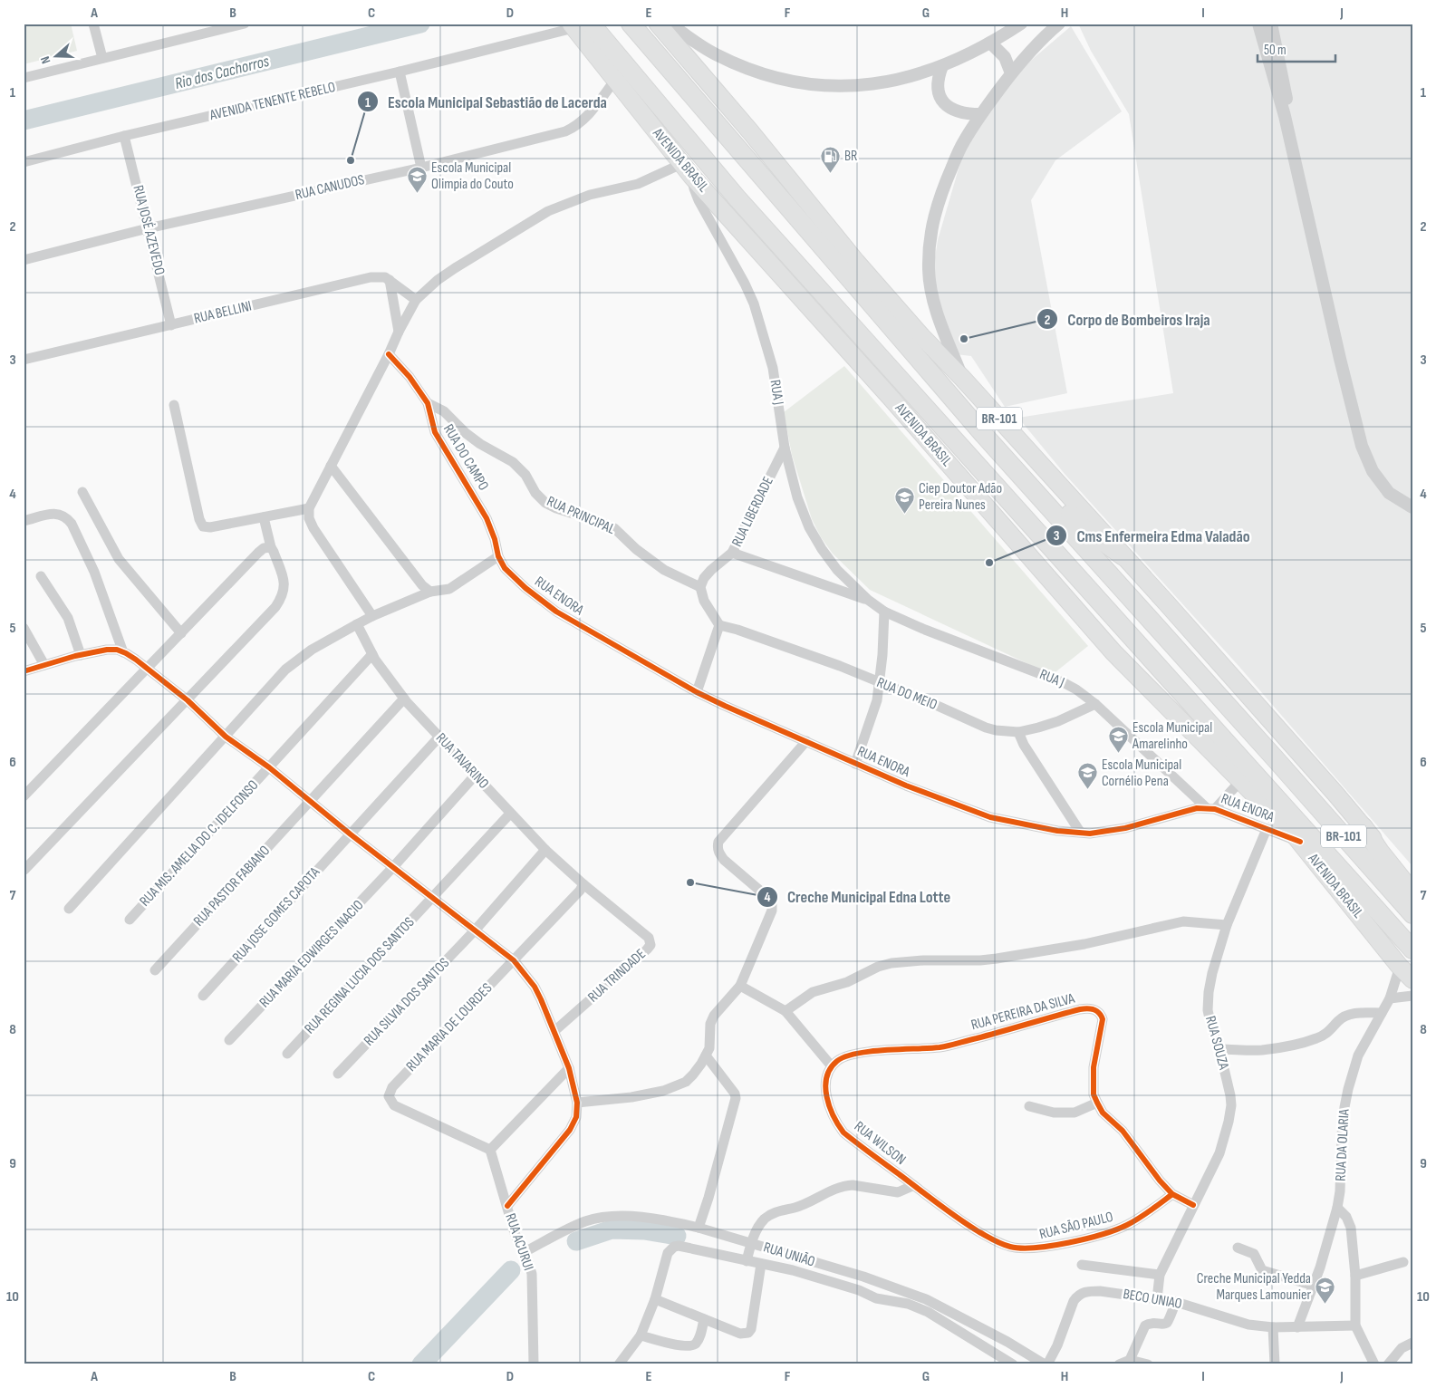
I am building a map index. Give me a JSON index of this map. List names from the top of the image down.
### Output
{
  "streets": {
    "highway": ["AVENIDA BRASIL", "BR-101"],
    "street": [
      "AVENIDA TENENTE REBELO",
      "RUA CANUDOS",
      "RUA JOSÉ AZEVEDO",
      "RUA BELLINI",
      "RUA J",
      "RUA DO CAMPO",
      "RUA LIBERDADE",
      "RUA PRINCIPAL",
      "RUA ENORA",
      "RUA DO MEIO",
      "RUA TAVARINO",
      "RUA MIS. AMELIA DO C. IDELFONSO",
      "RUA PASTOR FABIANO",
      "RUA JOSE GOMES CAPOTA",
      "RUA MARIA EDWIRGES INACIO",
      "RUA REGINA LUCIA DOS SANTOS",
      "RUA TRINDADE",
      "RUA SILVIA DOS SANTOS",
      "RUA PEREIRA DA SILVA",
      "RUA MARIA DE LOURDES",
      "RUA SOUZA",
      "RUA WILSON",
      "RUA DA OLARIA",
      "RUA SĀO PAULO",
      "RUA ACURUI",
      "RUA UNIÃO",
      "BECO UNIAO"
    ]
  },
  "crossings": [
    ["AVENIDA TENENTE REBELO", "AVENIDA BRASIL"],
    ["AVENIDA TENENTE REBELO", "RUA JOSÉ AZEVEDO"],
    ["AVENIDA BRASIL", "RUA CANUDOS"],
    ["AVENIDA BRASIL", "RUA J"],
    ["AVENIDA BRASIL", "RUA ENORA"],
    ["AVENIDA BRASIL", "RUA DA OLARIA"],
    ["RUA CANUDOS", "RUA JOSÉ AZEVEDO"],
    ["RUA JOSÉ AZEVEDO", "RUA BELLINI"],
    ["RUA J", "RUA LIBERDADE"],
    ["RUA J", "RUA ENORA"],
    ["RUA J", "RUA DO MEIO"],
    ["RUA DO CAMPO", "RUA PRINCIPAL"],
    ["RUA DO CAMPO", "RUA ENORA"],
    ["RUA LIBERDADE", "RUA PRINCIPAL"],
    ["RUA ENORA", "RUA SOUZA"],
    ["RUA TAVARINO", "RUA MIS. AMELIA DO C. IDELFONSO"],
    ["RUA TAVARINO", "RUA PASTOR FABIANO"],
    ["RUA TAVARINO", "RUA JOSE GOMES CAPOTA"],
    ["RUA TAVARINO", "RUA MARIA EDWIRGES INACIO"],
    ["RUA TAVARINO", "RUA REGINA LUCIA DOS SANTOS"],
    ["RUA TAVARINO", "RUA TRINDADE"],
    ["RUA TAVARINO", "RUA SILVIA DOS SANTOS"],
    ["RUA TAVARINO", "RUA MARIA DE LOURDES"],
    ["RUA TRINDADE", "RUA MARIA DE LOURDES"],
    ["RUA PEREIRA DA SILVA", "RUA WILSON"],
    ["RUA MARIA DE LOURDES", "RUA ACURUI"],
    ["RUA SOUZA", "BECO UNIAO"],
    ["RUA WILSON", "RUA SĀO PAULO"],
    ["RUA DA OLARIA", "BECO UNIAO"],
    ["RUA ACURUI", "RUA UNIÃO"],
    ["RUA UNIÃO", "BECO UNIAO"]
  ],
  "water": ["Rio dos Cachorros"],
  "places": {
    "other": [
      "Escola Municipal Sebastião de Lacerda",
      "Corpo de Bombeiros Iraja",
      "Cms Enfermeira Edma Valadão",
      "Creche Municipal Edna Lotte"
    ],
    "fuel station": ["BR"],
    "school or university": [
      "Escola Municipal Olimpia do Couto",
      "Ciep Doutor Adão Pereira Nunes",
      "Escola Municipal Amarelinho",
      "Escola Municipal Cornélio Pena",
      "Creche Municipal Yedda Marques Lamounier"
    ]
  },
  "scale_bar": "50 m",
  "north": "left",
  "grid": {
    "columns": [
      "A",
      "B",
      "C",
      "D",
      "E",
      "F",
      "G",
      "H",
      "I",
      "J"
    ],
    "rows": [
      "1",
      "2",
      "3",
      "4",
      "5",
      "6",
      "7",
      "8",
      "9",
      "10"
    ]
  }
}
